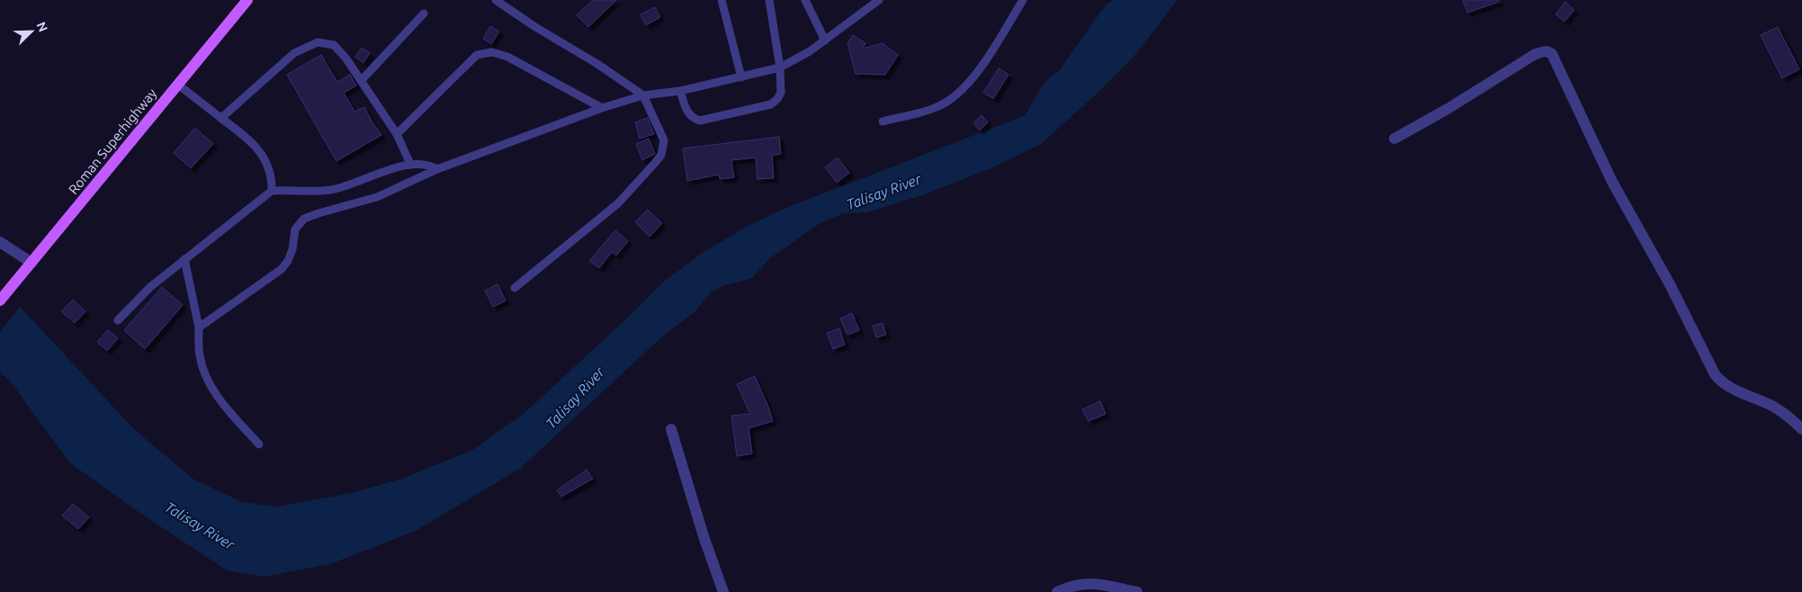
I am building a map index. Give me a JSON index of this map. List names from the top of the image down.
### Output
{
  "streets": {
    "main road": ["Roman Superhighway"]
  },
  "water": ["Talisay River"],
  "north": "top right"
}
